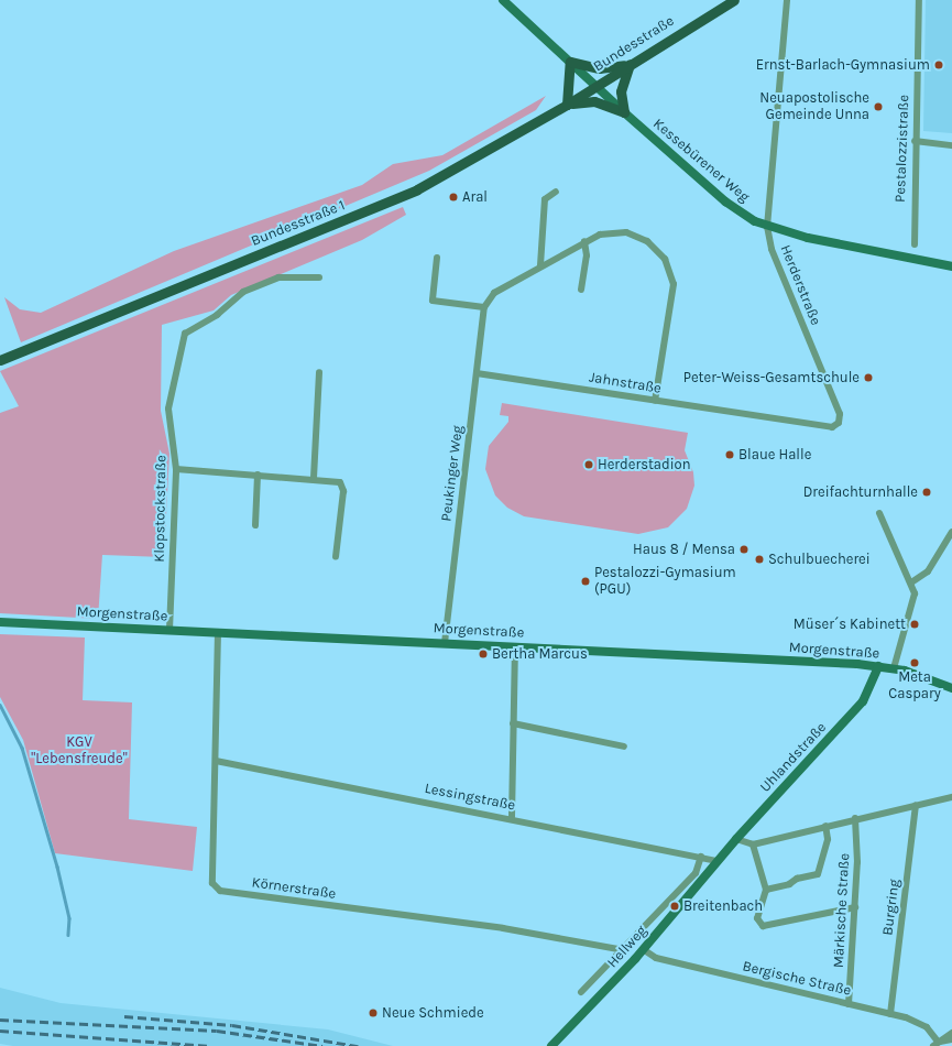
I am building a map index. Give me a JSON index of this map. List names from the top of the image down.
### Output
{
  "streets": {
    "main road": [
      "Bundesstraße",
      "Kessebürener Weg",
      "Bundesstraße 1",
      "Morgenstraße",
      "Uhlandstraße",
      "Hellweg"
    ],
    "street": [
      "Pestalozzistraße",
      "Herderstraße",
      "Jahnstraße",
      "Peukinger Weg",
      "Klopstockstraße",
      "Lessingstraße",
      "Körnerstraße",
      "Burgring",
      "Märkische Straße",
      "Bergische Straße"
    ]
  },
  "crossings": [
    ["Bundesstraße", "Kessebürener Weg"],
    ["Bundesstraße", "Bundesstraße 1"],
    ["Kessebürener Weg", "Bundesstraße 1"],
    ["Kessebürener Weg", "Herderstraße"],
    ["Herderstraße", "Jahnstraße"],
    ["Jahnstraße", "Peukinger Weg"],
    ["Peukinger Weg", "Morgenstraße"],
    ["Klopstockstraße", "Morgenstraße"],
    ["Morgenstraße", "Uhlandstraße"],
    ["Morgenstraße", "Körnerstraße"],
    ["Uhlandstraße", "Lessingstraße"],
    ["Uhlandstraße", "Hellweg"],
    ["Lessingstraße", "Körnerstraße"],
    ["Lessingstraße", "Hellweg"],
    ["Körnerstraße", "Hellweg"],
    ["Burgring", "Bergische Straße"],
    ["Märkische Straße", "Bergische Straße"],
    ["Hellweg", "Bergische Straße"]
  ],
  "parks": ["KGV \"Lebensfreude\""],
  "places": [
    "Ernst-Barlach-Gymnasium",
    "Neuapostolische Gemeinde Unna",
    "Aral",
    "Peter-Weiss-Gesamtschule",
    "Blaue Halle",
    "Herderstadion",
    "Dreifachturnhalle",
    "Haus 8 / Mensa",
    "Schulbuecherei",
    "Pestalozzi-Gymasium (PGU)",
    "Müser´s Kabinett",
    "Bertha Marcus",
    "Meta Caspary",
    "Breitenbach",
    "Neue Schmiede"
  ]
}
